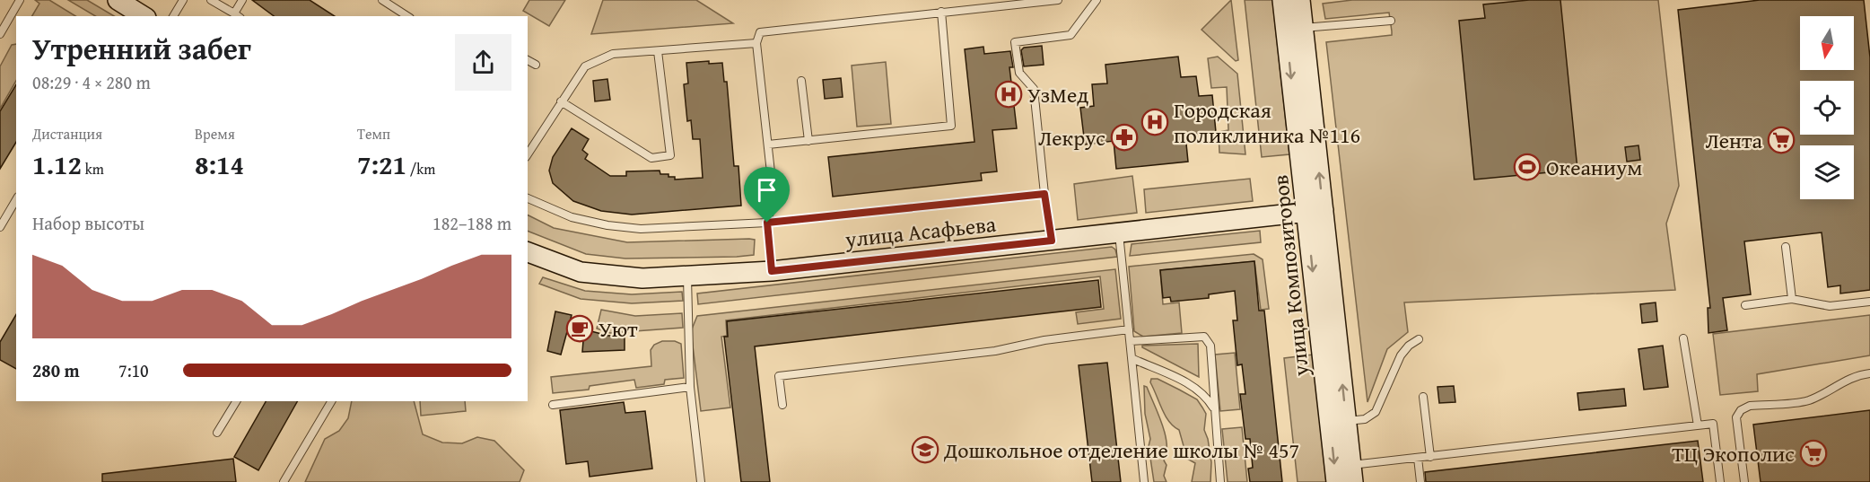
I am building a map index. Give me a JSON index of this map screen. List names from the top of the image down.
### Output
{
  "streets": {
    "street": ["улица Асафьева", "улица Композиторов"]
  },
  "crossings": [
    ["улица Асафьева", "улица Композиторов"]
  ],
  "places": {
    "hospital": ["УзМед", "Городская поликлиника №116"],
    "pharmacy": ["Лекрус"],
    "supermarket": ["Лента", "ТЦ Экополис"],
    "sports": ["Океаниум"],
    "cafe": ["Уют"],
    "school or university": ["Дошкольное отделение школы № 457"]
  },
  "north": "bottom",
  "page": {
    "heading": ["Утренний забег", "08:29 · 4 × 280 m"],
    "stats": [
      ["Дистанция", "1.12 km"],
      ["Время", "8:14"],
      ["Темп", "7:21 /km"]
    ],
    "chart": ["Набор высоты", "182–188 m"],
    "list": [
      {
        "name": "280 m",
        "note": "7:10"
      }
    ]
  }
}
